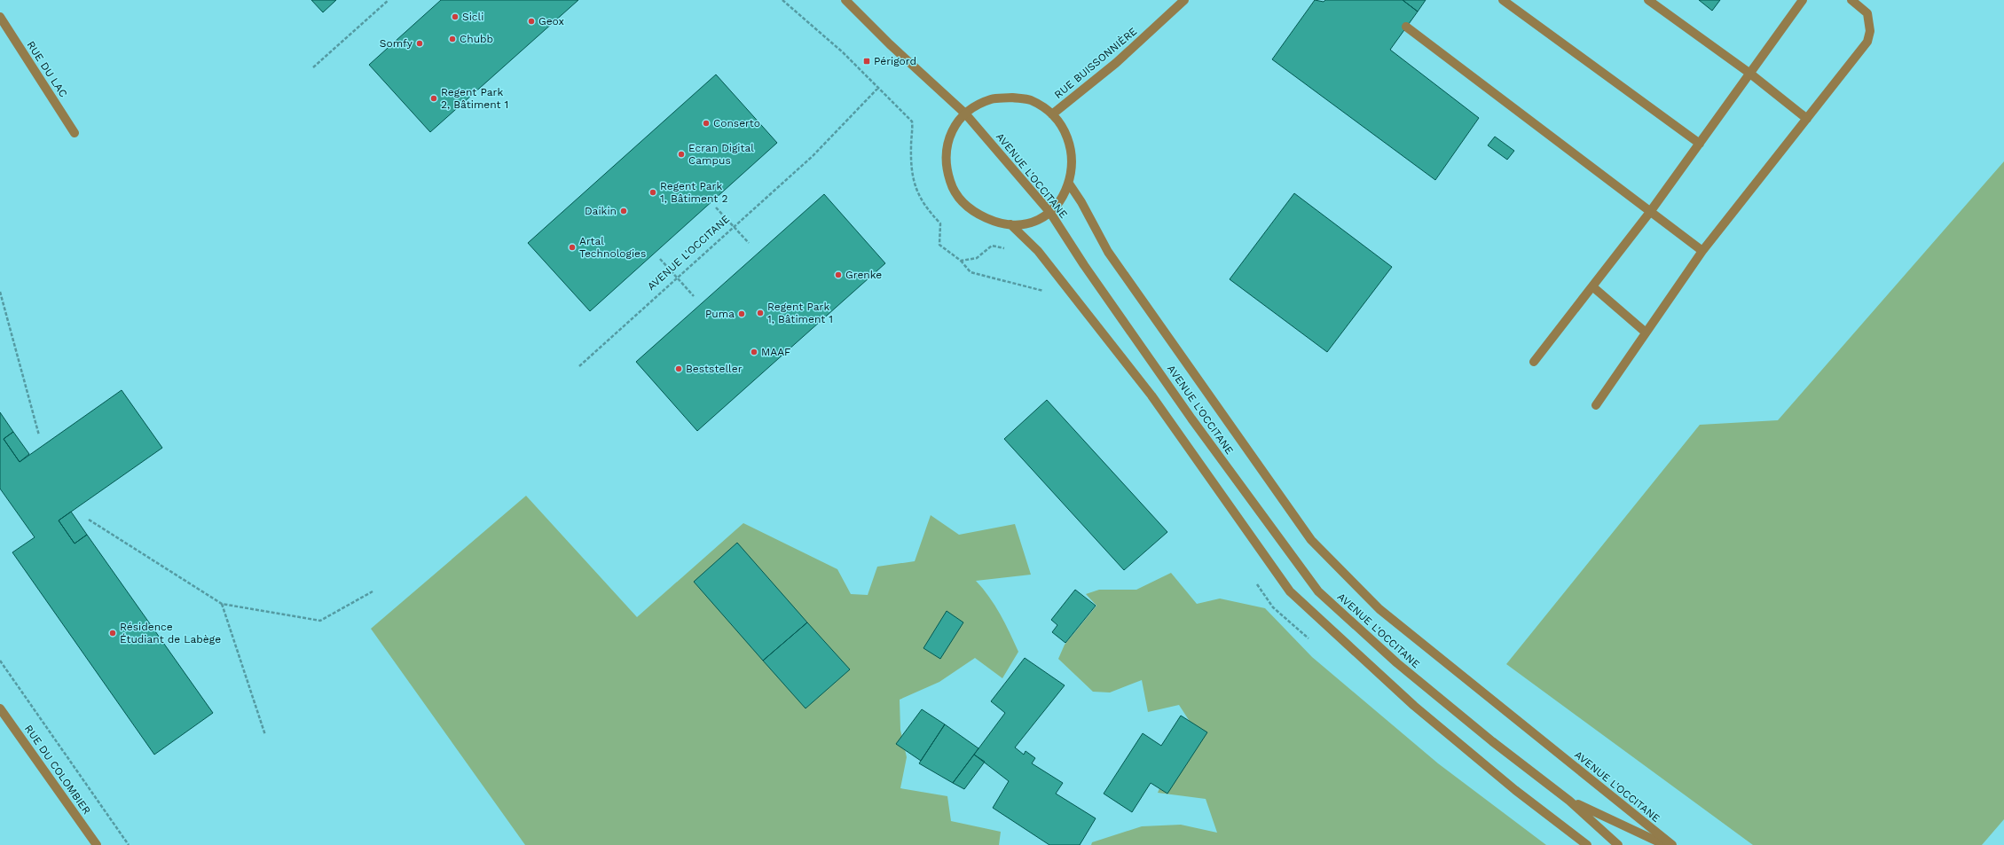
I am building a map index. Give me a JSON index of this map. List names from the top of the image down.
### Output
{
  "streets": {
    "street": [
      "RUE BUISSONNIÈRE",
      "RUE DU LAC",
      "AVENUE L'OCCITANE",
      "RUE DU COLOMBIER"
    ]
  },
  "places": {
    "other": [
      "Sicli",
      "Geox",
      "Chubb",
      "Somfy",
      "Regent Park 2, Bâtiment 1",
      "Conserto",
      "Ecran Digital Campus",
      "Regent Park 1, Bâtiment 2",
      "Daikin",
      "Artal Technologies",
      "Grenke",
      "Regent Park 1, Bâtiment 1",
      "Puma",
      "MAAF",
      "Beststeller",
      "Résidence Étudiant de Labège"
    ],
    "transit": ["Périgord"]
  }
}
